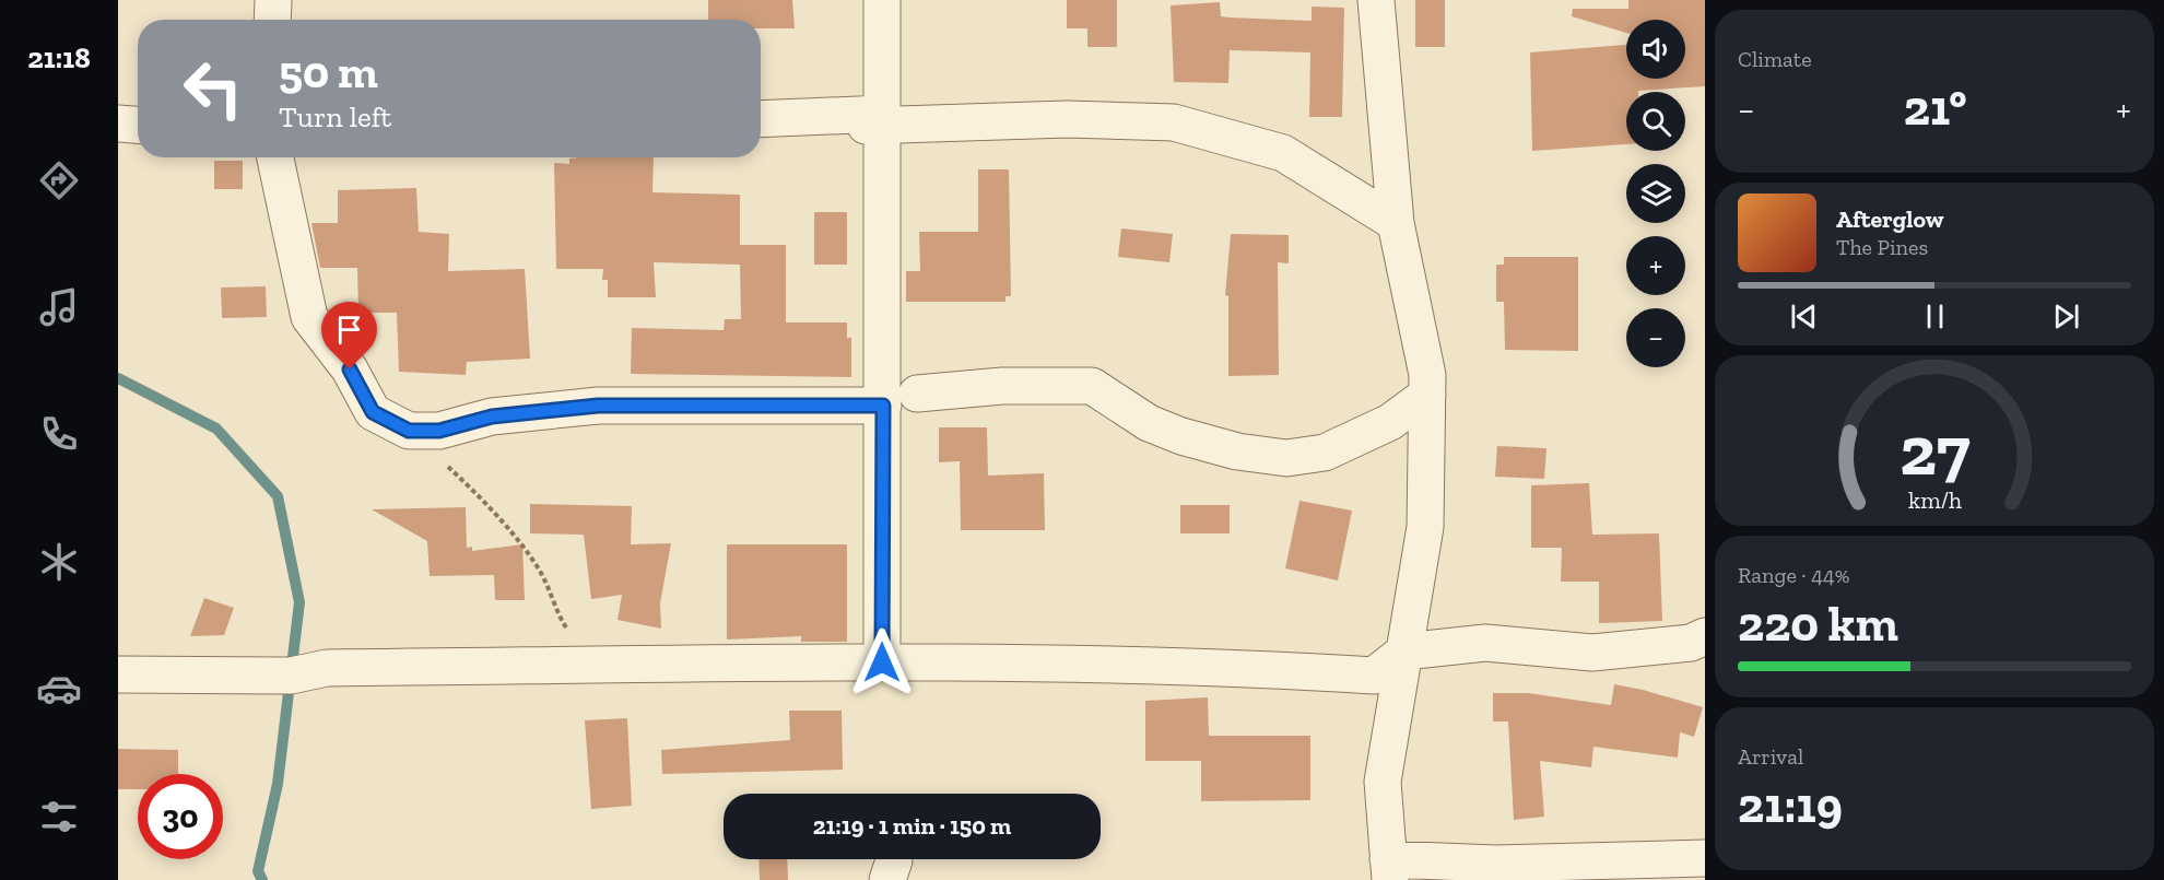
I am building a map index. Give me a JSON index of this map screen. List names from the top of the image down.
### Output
{
  "page": {
    "tabs": "21:18",
    "tile": [
      "Climate",
      ["Range · 44%", "220 km"],
      ["Arrival", "21:19"]
    ],
    "map_buttons": ["+", "−"],
    "turn": ["50 m", "Turn left"],
    "heat": ["−", "21°", "+"],
    "song": ["Afterglow", "The Pines"],
    "limit": "30",
    "trip": "21:19 · 1 min · 150 m",
    "gauge": ["27", "km/h"]
  }
}
